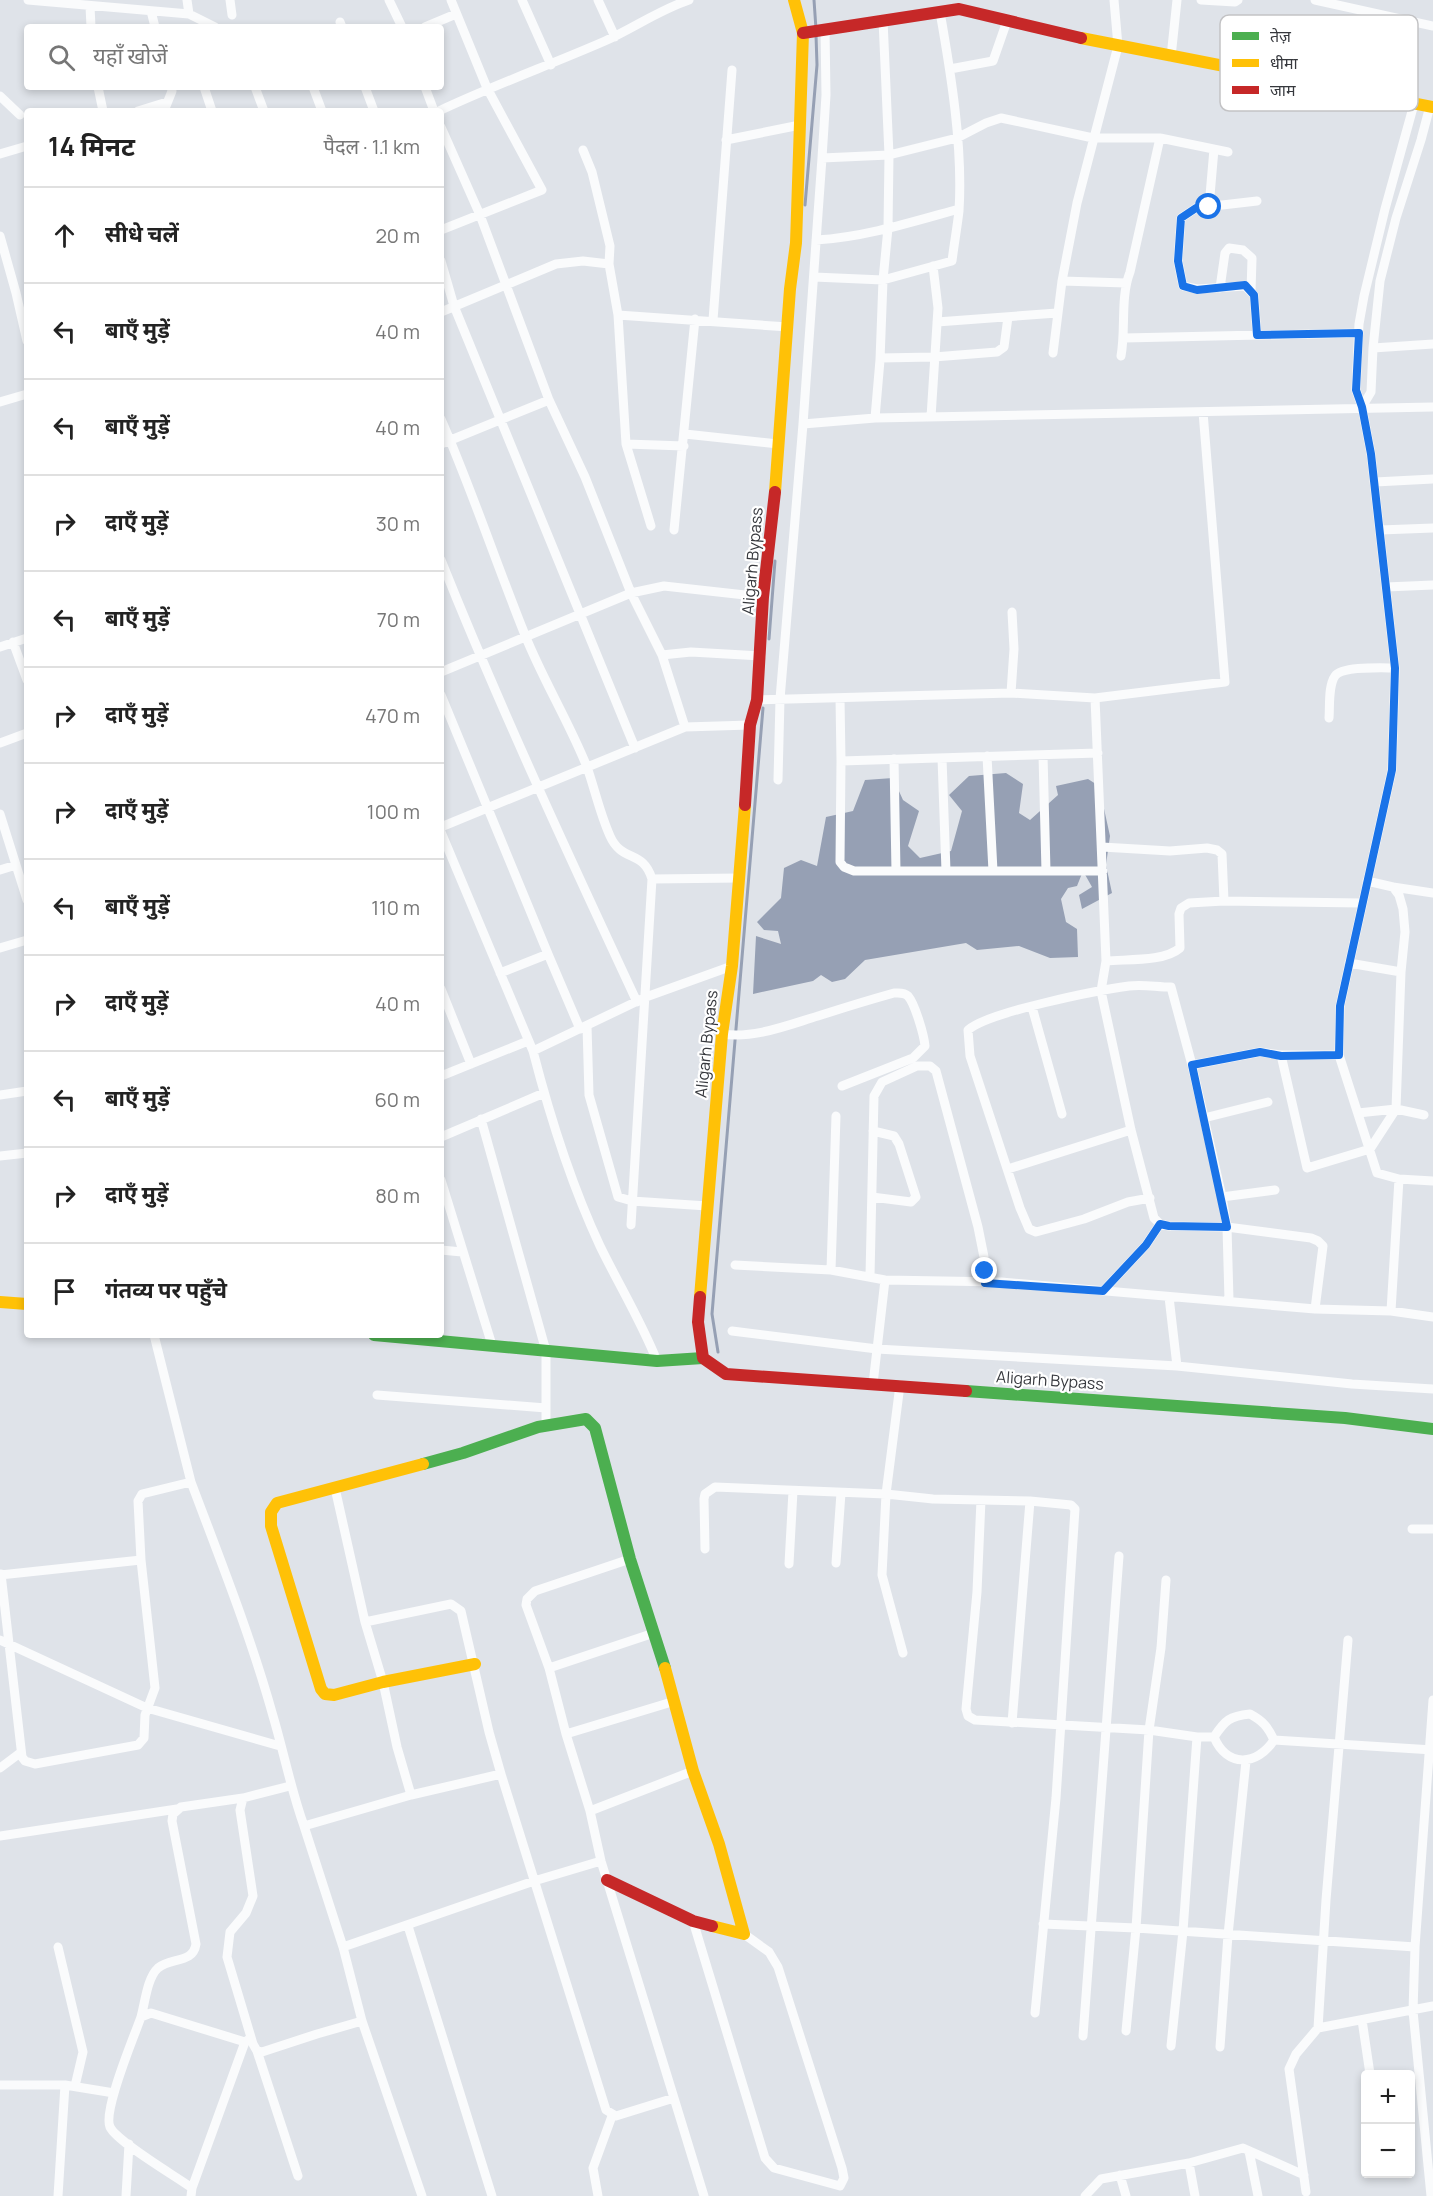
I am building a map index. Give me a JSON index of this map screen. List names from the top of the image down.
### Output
{
  "streets": {
    "main road": ["Aligarh Bypass"]
  },
  "legend": ["तेज़", "धीमा", "जाम"],
  "page": {
    "search": "यहाँ खोजें",
    "heading": ["14 मिनट", "पैदल · 1.1 km"],
    "list": [
      ["सीधे चलें", "20 m"],
      ["बाएँ मुड़ें", "40 m"],
      ["बाएँ मुड़ें", "40 m"],
      ["दाएँ मुड़ें", "30 m"],
      ["बाएँ मुड़ें", "70 m"],
      ["दाएँ मुड़ें", "470 m"],
      ["दाएँ मुड़ें", "100 m"],
      ["बाएँ मुड़ें", "110 m"],
      ["दाएँ मुड़ें", "40 m"],
      ["बाएँ मुड़ें", "60 m"],
      ["दाएँ मुड़ें", "80 m"],
      "गंतव्य पर पहुँचे"
    ],
    "map_buttons": ["+", "−"]
  }
}
